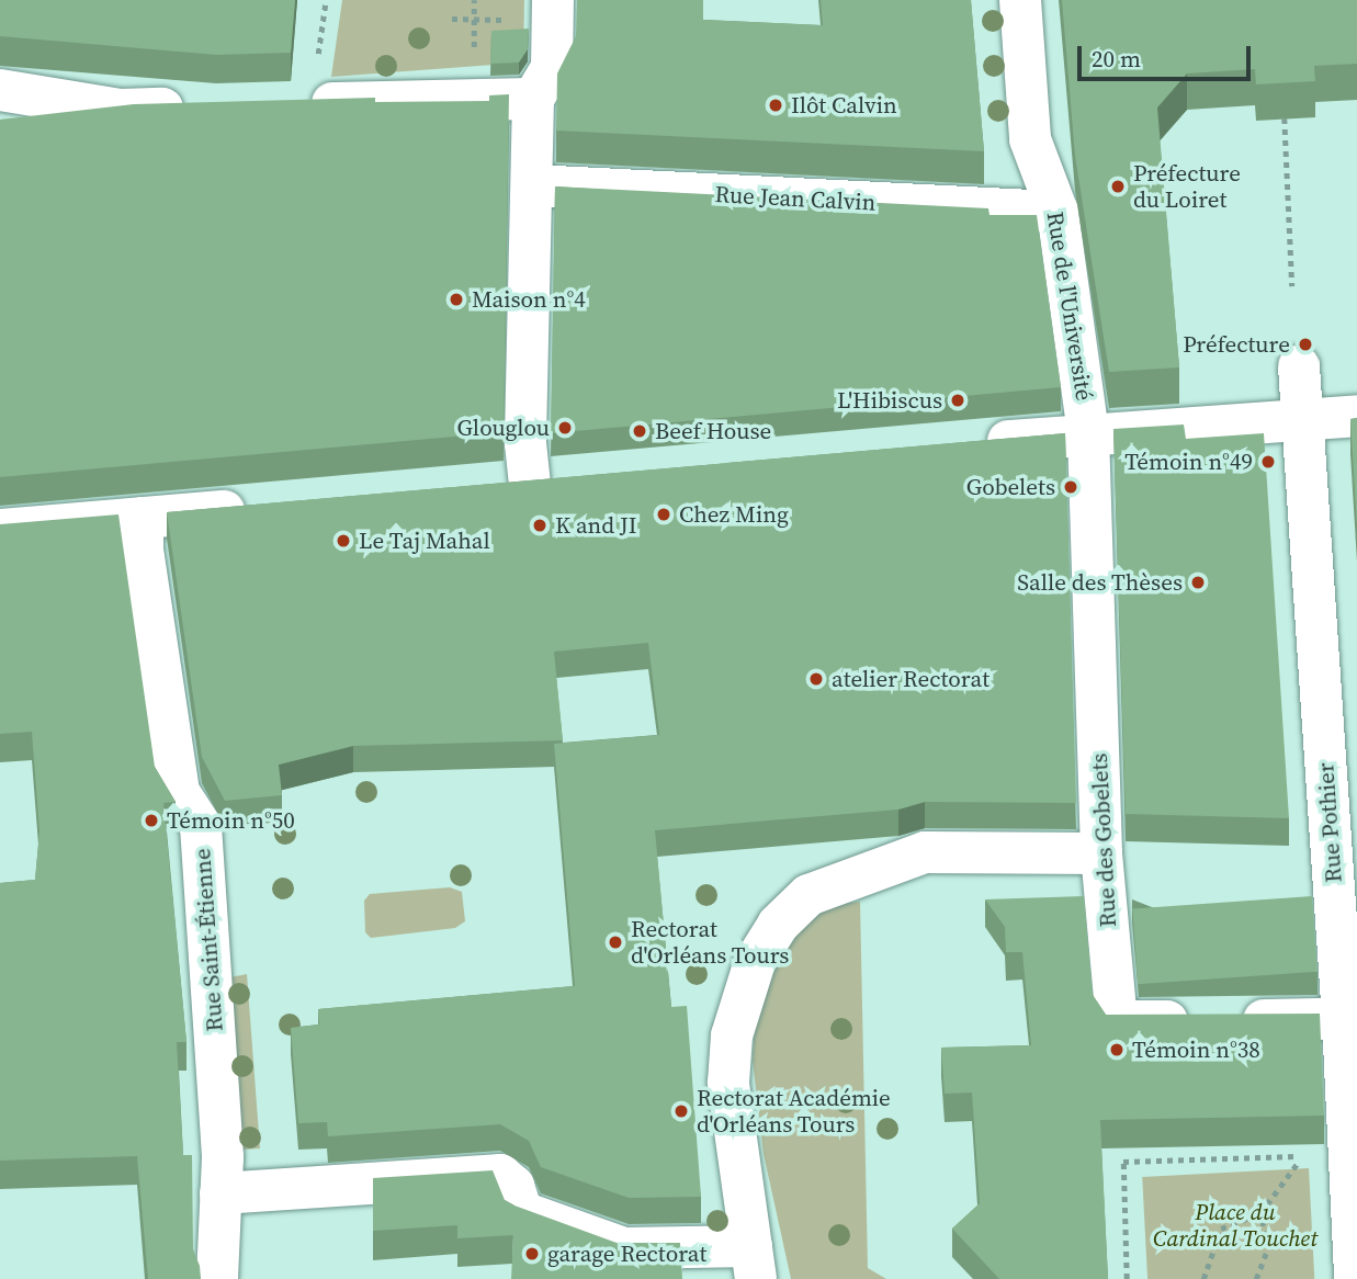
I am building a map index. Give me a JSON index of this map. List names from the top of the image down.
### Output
{
  "streets": {
    "street": [
      "Rue Jean Calvin",
      "Rue de l'Université",
      "Rue Pothier",
      "Rue des Gobelets",
      "Rue Saint-Étienne"
    ]
  },
  "crossings": [
    ["Rue Jean Calvin", "Rue de l'Université"],
    ["Rue de l'Université", "Rue des Gobelets"],
    ["Rue Pothier", "Rue des Gobelets"]
  ],
  "parks": ["Place du Cardinal Touchet"],
  "places": [
    "Ilôt Calvin",
    "Préfecture du Loiret",
    "Maison n°4",
    "Préfecture",
    "L'Hibiscus",
    "Glouglou",
    "Beef House",
    "Témoin n°49",
    "Gobelets",
    "Chez Ming",
    "K and JI",
    "Le Taj Mahal",
    "Salle des Thèses",
    "atelier Rectorat",
    "Témoin n°50",
    "Rectorat d'Orléans Tours",
    "Témoin n°38",
    "Rectorat Académie d'Orléans Tours",
    "garage Rectorat"
  ],
  "scale_bar": "20 m"
}
